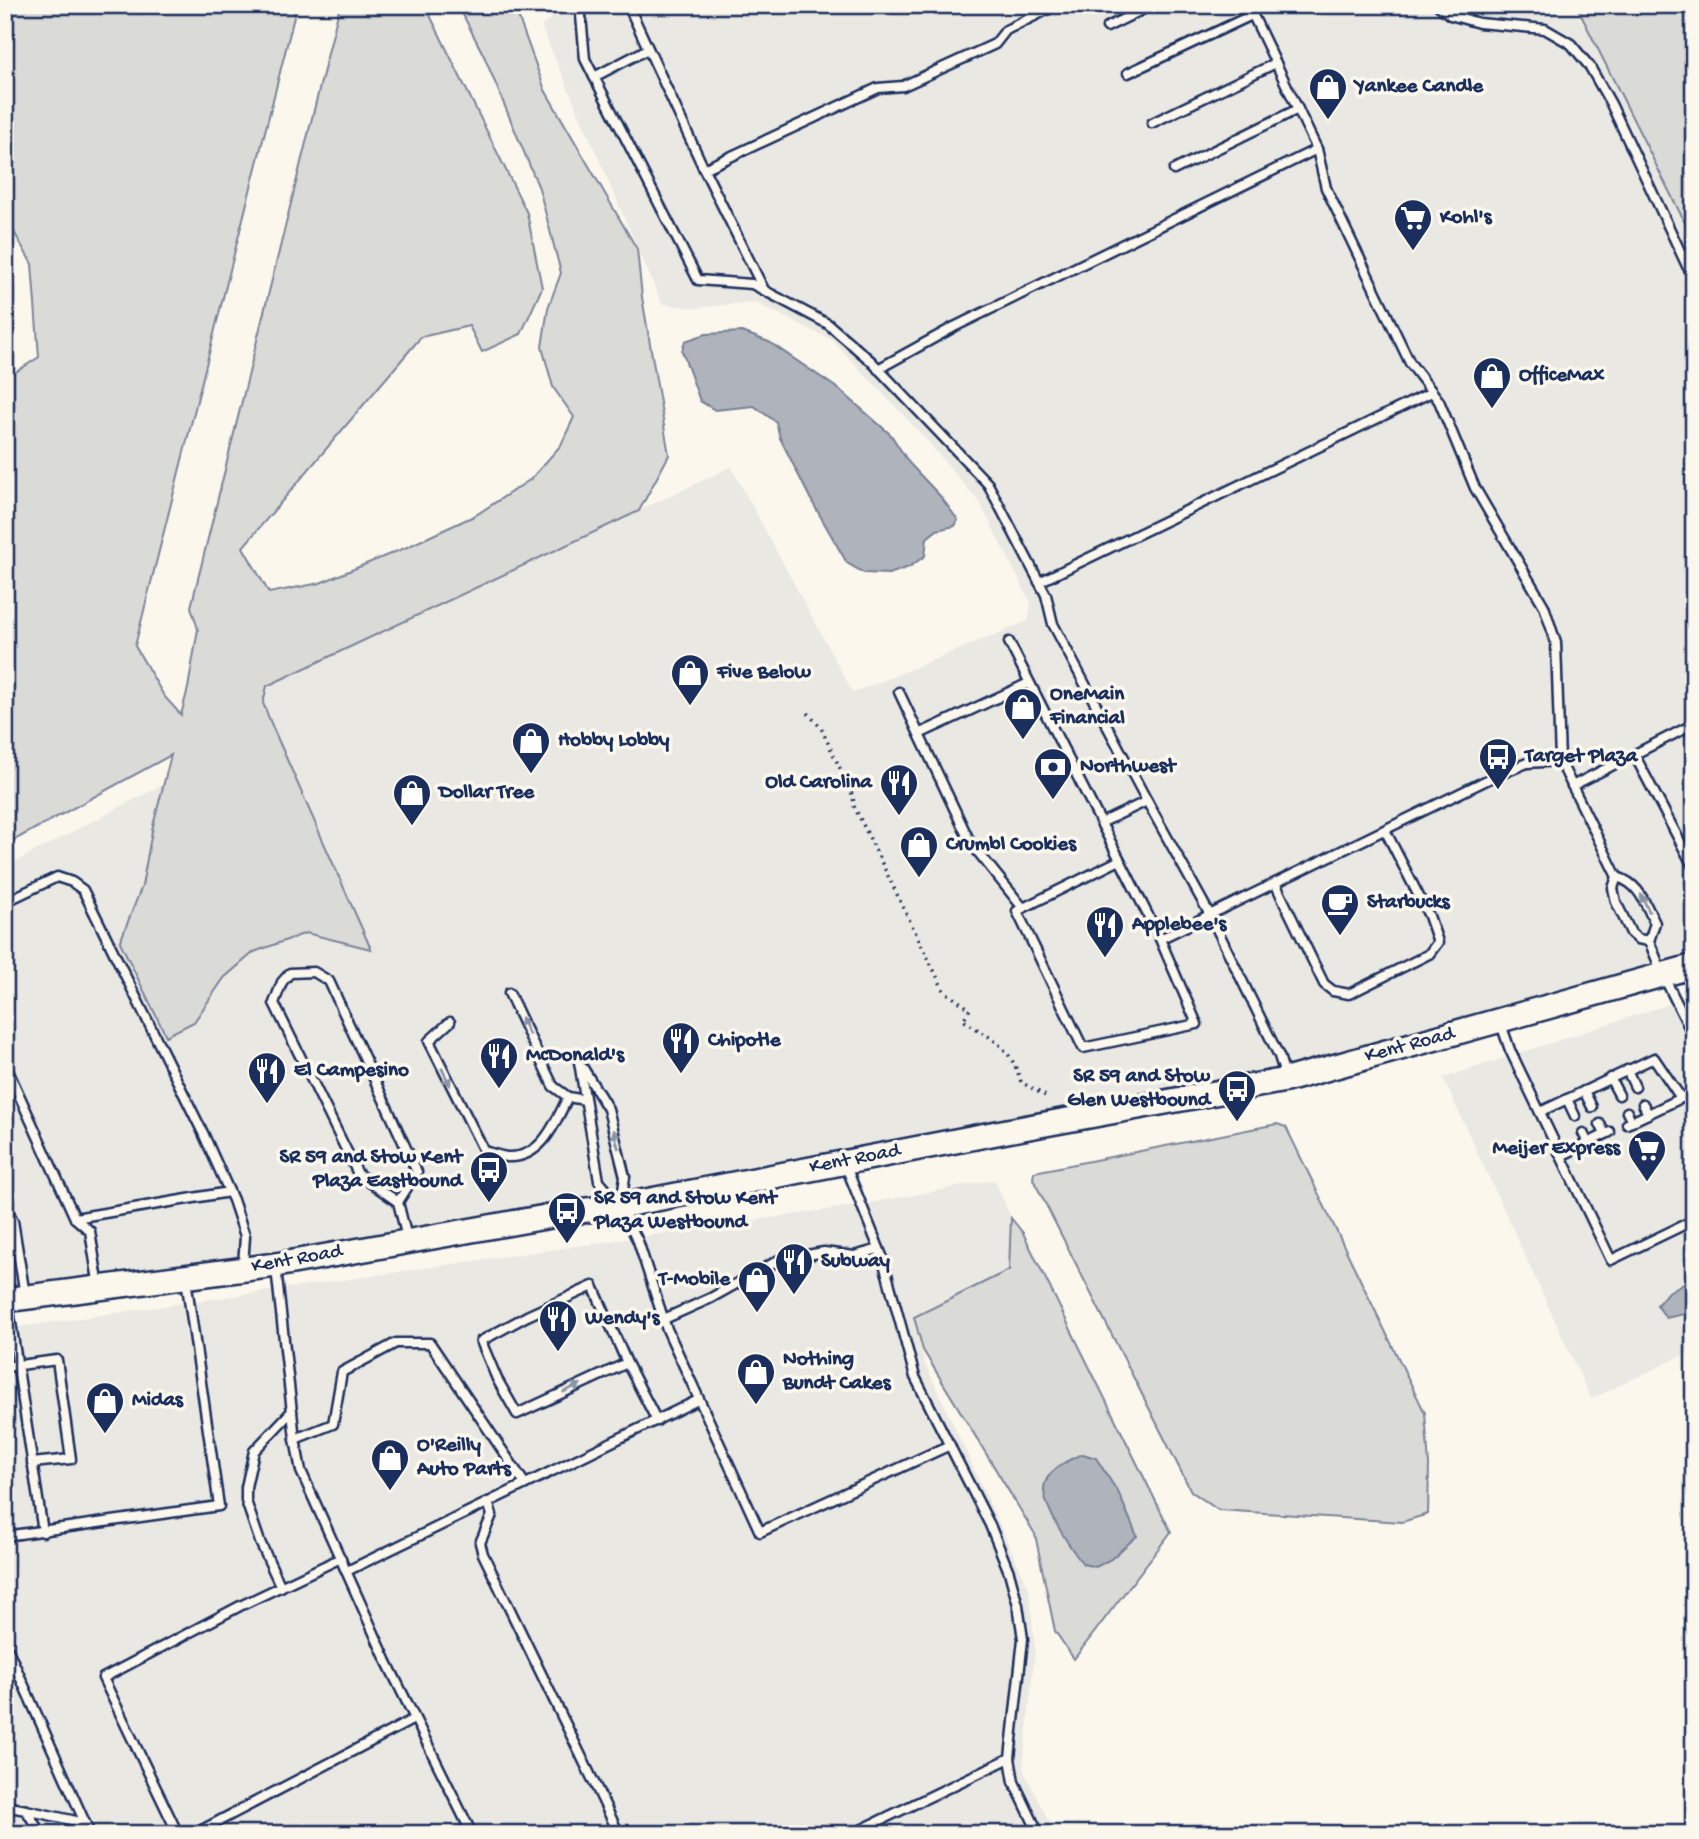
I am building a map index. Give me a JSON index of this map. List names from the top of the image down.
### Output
{
  "streets": {
    "main road": ["Kent Road"]
  },
  "places": {
    "shop": [
      "Yankee Candle",
      "OfficeMax",
      "Five Below",
      "OneMain Financial",
      "Hobby Lobby",
      "Dollar Tree",
      "Crumbl Cookies",
      "T-Mobile",
      "Nothing Bundt Cakes",
      "Midas",
      "O'Reilly Auto Parts"
    ],
    "supermarket": ["Kohl's", "Meijer Express"],
    "bus stop": [
      "Target Plaza",
      "SR 59 and Stow Glen Westbound",
      "SR 59 and Stow Kent Plaza Eastbound",
      "SR 59 and Stow Kent Plaza Westbound"
    ],
    "bank": ["Northwest"],
    "restaurant": [
      "Old Carolina",
      "Applebee's",
      "Chipotle",
      "McDonald's",
      "El Campesino",
      "Subway",
      "Wendy's"
    ],
    "cafe": ["Starbucks"]
  }
}
